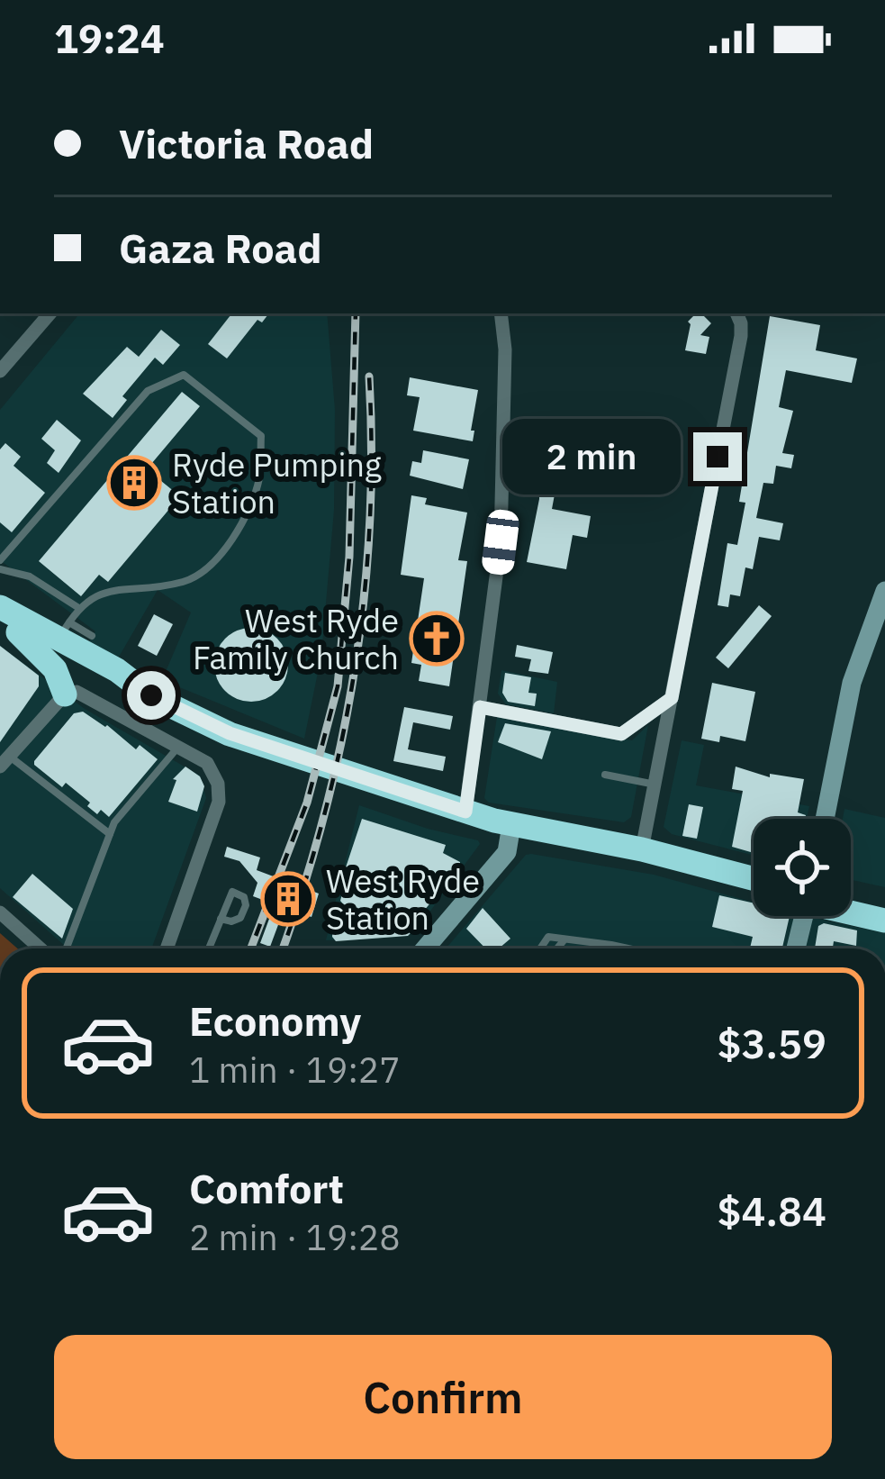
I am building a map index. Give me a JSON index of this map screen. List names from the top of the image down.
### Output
{
  "places": {
    "building": ["Ryde Pumping Station", "West Ryde Station"],
    "church": ["West Ryde Family Church"]
  },
  "page": {
    "status": "19:24",
    "banner": ["Victoria Road", "Gaza Road"],
    "bubble": "2 min",
    "list": [
      {
        "name": "Economy",
        "note": "1 min · 19:27",
        "value": "$3.59"
      },
      {
        "name": "Comfort",
        "note": "2 min · 19:28",
        "value": "$4.84"
      }
    ],
    "buttons": "Confirm"
  }
}
